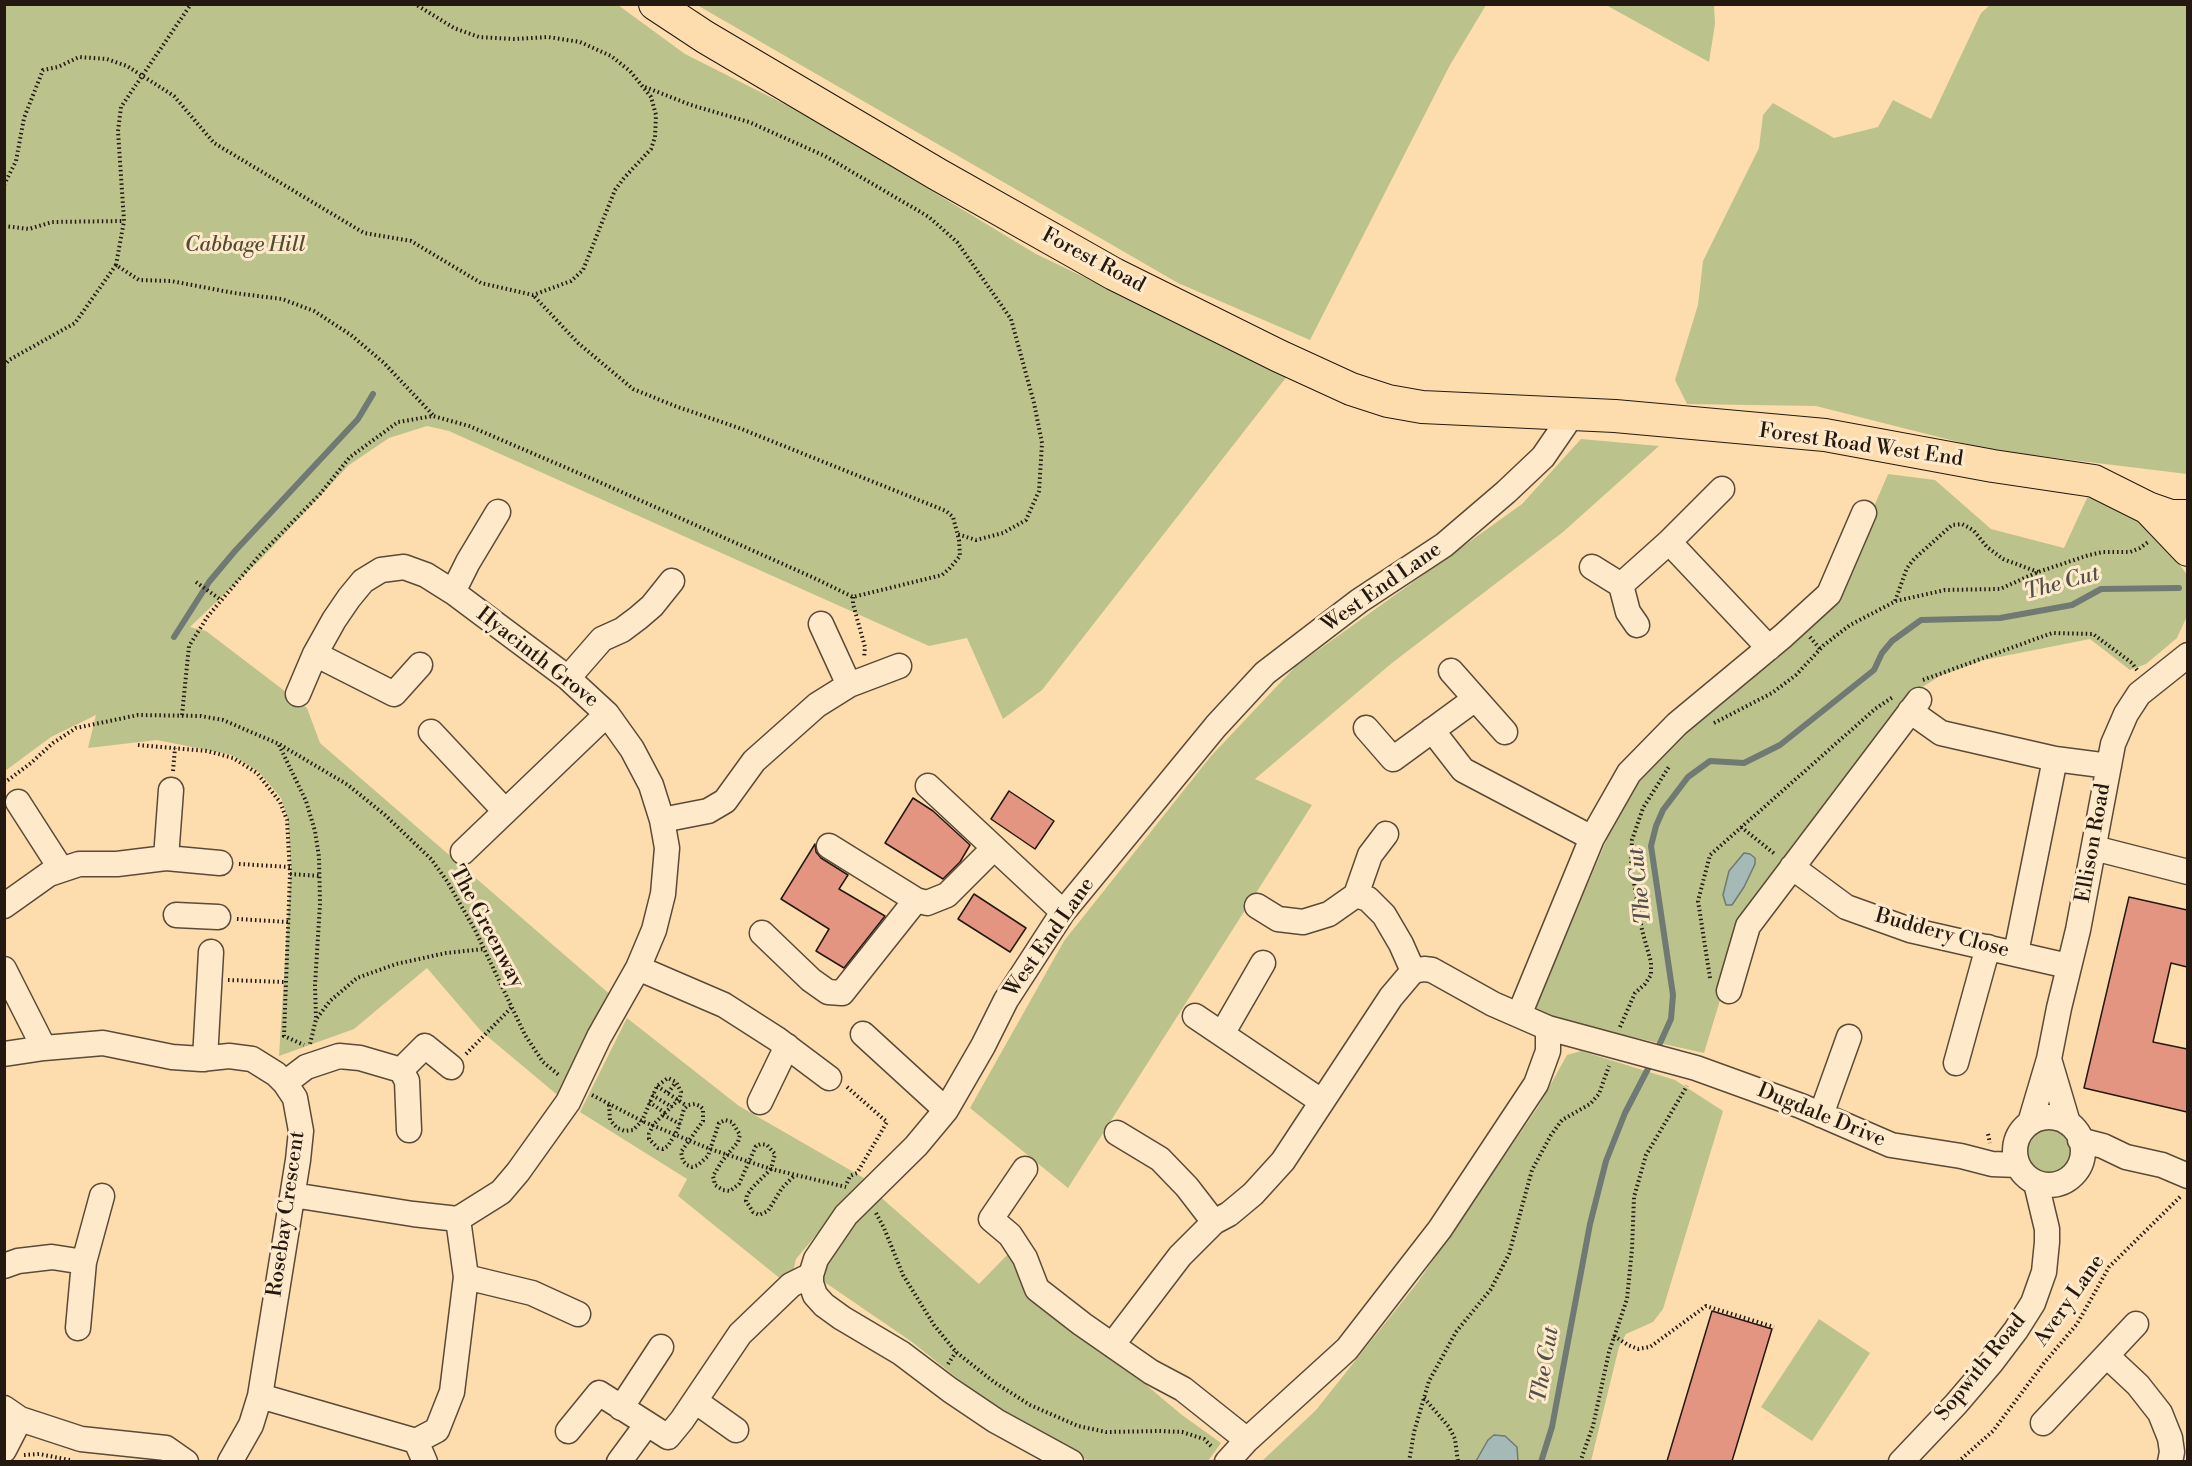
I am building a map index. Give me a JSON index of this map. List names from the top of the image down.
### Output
{
  "streets": {
    "main road": ["Forest Road", "Forest Road West End"],
    "street": [
      "West End Lane",
      "Hyacinth Grove",
      "Ellison Road",
      "Buddery Close",
      "Dugdale Drive",
      "Rosebay Crescent",
      "Sopwith Road"
    ],
    "path": ["The Greenway", "Avery Lane"]
  },
  "crossings": [
    ["Forest Road", "Forest Road West End"],
    ["Forest Road", "West End Lane"],
    ["Forest Road West End", "West End Lane"],
    ["Ellison Road", "Buddery Close"],
    ["Ellison Road", "Dugdale Drive"],
    ["Ellison Road", "Sopwith Road"],
    ["Dugdale Drive", "Sopwith Road"]
  ],
  "water": ["The Cut"],
  "parks": ["Cabbage Hill"]
}
